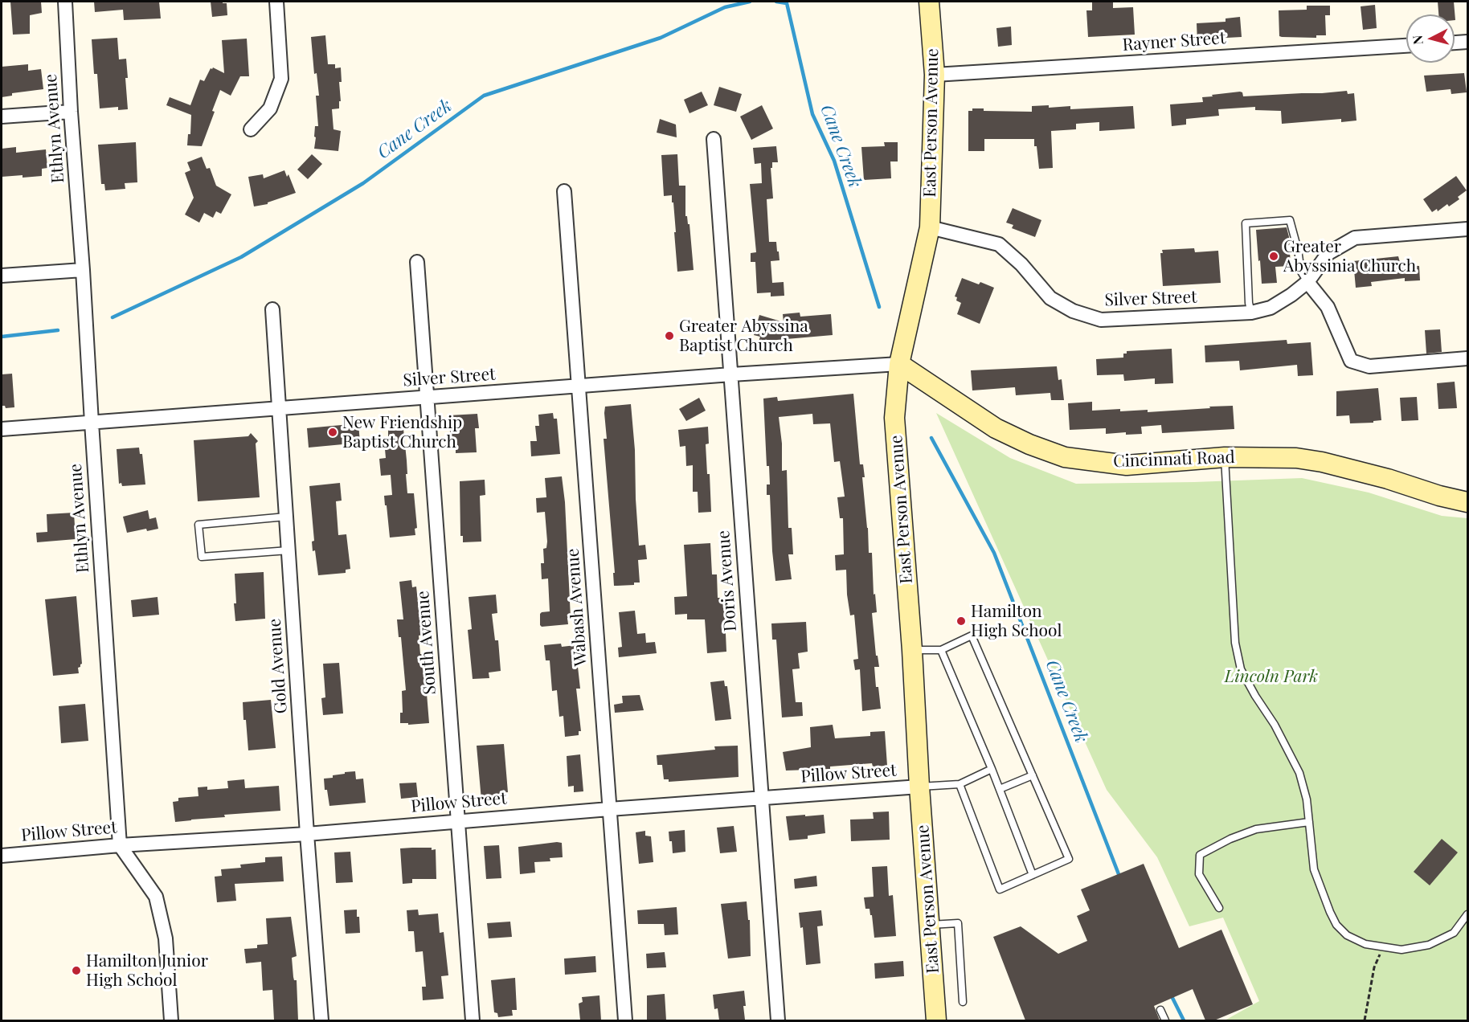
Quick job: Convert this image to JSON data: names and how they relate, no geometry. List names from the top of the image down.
{
  "streets": {
    "main road": ["East Person Avenue", "Cincinnati Road"],
    "street": [
      "Rayner Street",
      "Ethlyn Avenue",
      "Silver Street",
      "Doris Avenue",
      "Wabash Avenue",
      "South Avenue",
      "Gold Avenue",
      "Pillow Street"
    ]
  },
  "crossings": [
    ["Rayner Street", "East Person Avenue"],
    ["East Person Avenue", "Silver Street"],
    ["East Person Avenue", "Cincinnati Road"],
    ["East Person Avenue", "Pillow Street"],
    ["Ethlyn Avenue", "Silver Street"],
    ["Ethlyn Avenue", "Pillow Street"],
    ["Silver Street", "Cincinnati Road"],
    ["Silver Street", "Doris Avenue"],
    ["Silver Street", "Wabash Avenue"],
    ["Silver Street", "South Avenue"],
    ["Silver Street", "Gold Avenue"],
    ["Doris Avenue", "Pillow Street"],
    ["Wabash Avenue", "Pillow Street"],
    ["South Avenue", "Pillow Street"],
    ["Gold Avenue", "Pillow Street"]
  ],
  "water": ["Cane Creek"],
  "parks": ["Lincoln Park"],
  "places": [
    "Greater Abyssinia Church",
    "Greater Abyssina Baptist Church",
    "New Friendship Baptist Church",
    "Hamilton High School",
    "Hamilton Junior High School"
  ],
  "north": "left"
}
